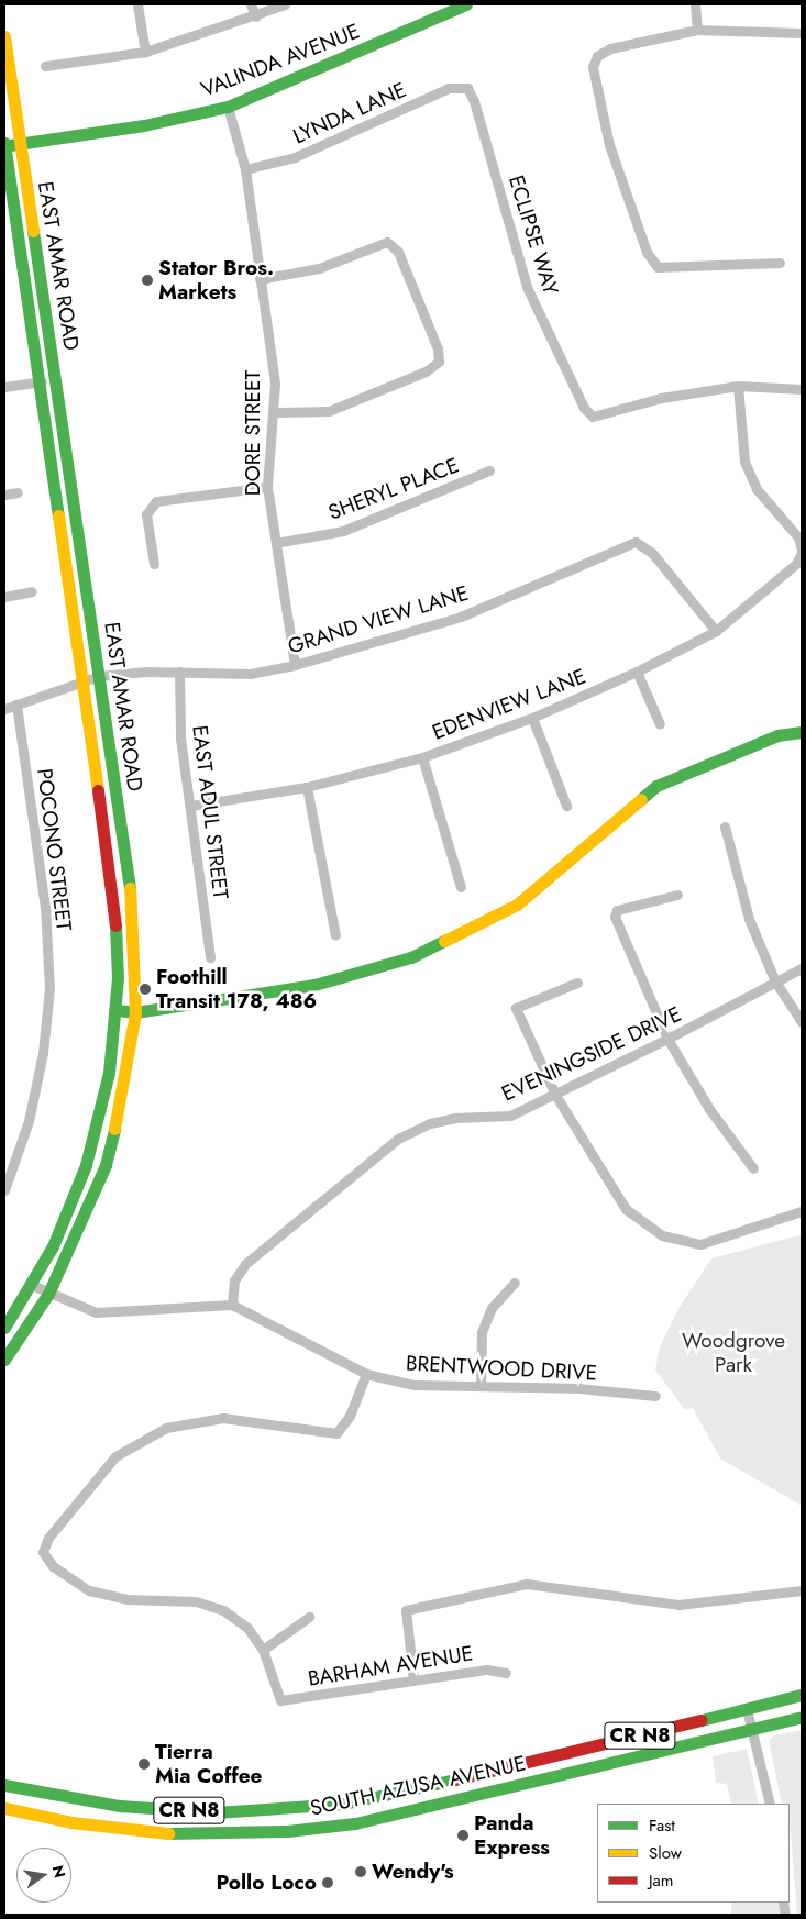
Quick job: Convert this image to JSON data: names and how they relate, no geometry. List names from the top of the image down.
{
  "streets": {
    "main road": [
      "VALINDA AVENUE",
      "EAST AMAR ROAD",
      "CR N8",
      "SOUTH AZUSA AVENUE"
    ],
    "street": [
      "LYNDA LANE",
      "ECLIPSE WAY",
      "DORE STREET",
      "SHERYL PLACE",
      "GRAND VIEW LANE",
      "EDENVIEW LANE",
      "EAST ADUL STREET",
      "POCONO STREET",
      "EVENINGSIDE DRIVE",
      "BRENTWOOD DRIVE",
      "BARHAM AVENUE"
    ]
  },
  "crossings": [
    ["VALINDA AVENUE", "EAST AMAR ROAD"],
    ["VALINDA AVENUE", "DORE STREET"],
    ["LYNDA LANE", "ECLIPSE WAY"],
    ["LYNDA LANE", "DORE STREET"],
    ["EAST AMAR ROAD", "GRAND VIEW LANE"],
    ["DORE STREET", "SHERYL PLACE"],
    ["DORE STREET", "GRAND VIEW LANE"],
    ["GRAND VIEW LANE", "EDENVIEW LANE"],
    ["GRAND VIEW LANE", "EAST ADUL STREET"],
    ["GRAND VIEW LANE", "POCONO STREET"],
    ["EDENVIEW LANE", "EAST ADUL STREET"],
    ["EVENINGSIDE DRIVE", "BRENTWOOD DRIVE"]
  ],
  "parks": ["Woodgrove Park"],
  "places": [
    "Stator Bros. Markets",
    "Foothill Transit 178, 486",
    "Tierra Mia Coffee",
    "Panda Express",
    "Wendy's",
    "Pollo Loco"
  ],
  "legend": ["Fast", "Slow", "Jam"],
  "north": "right"
}
